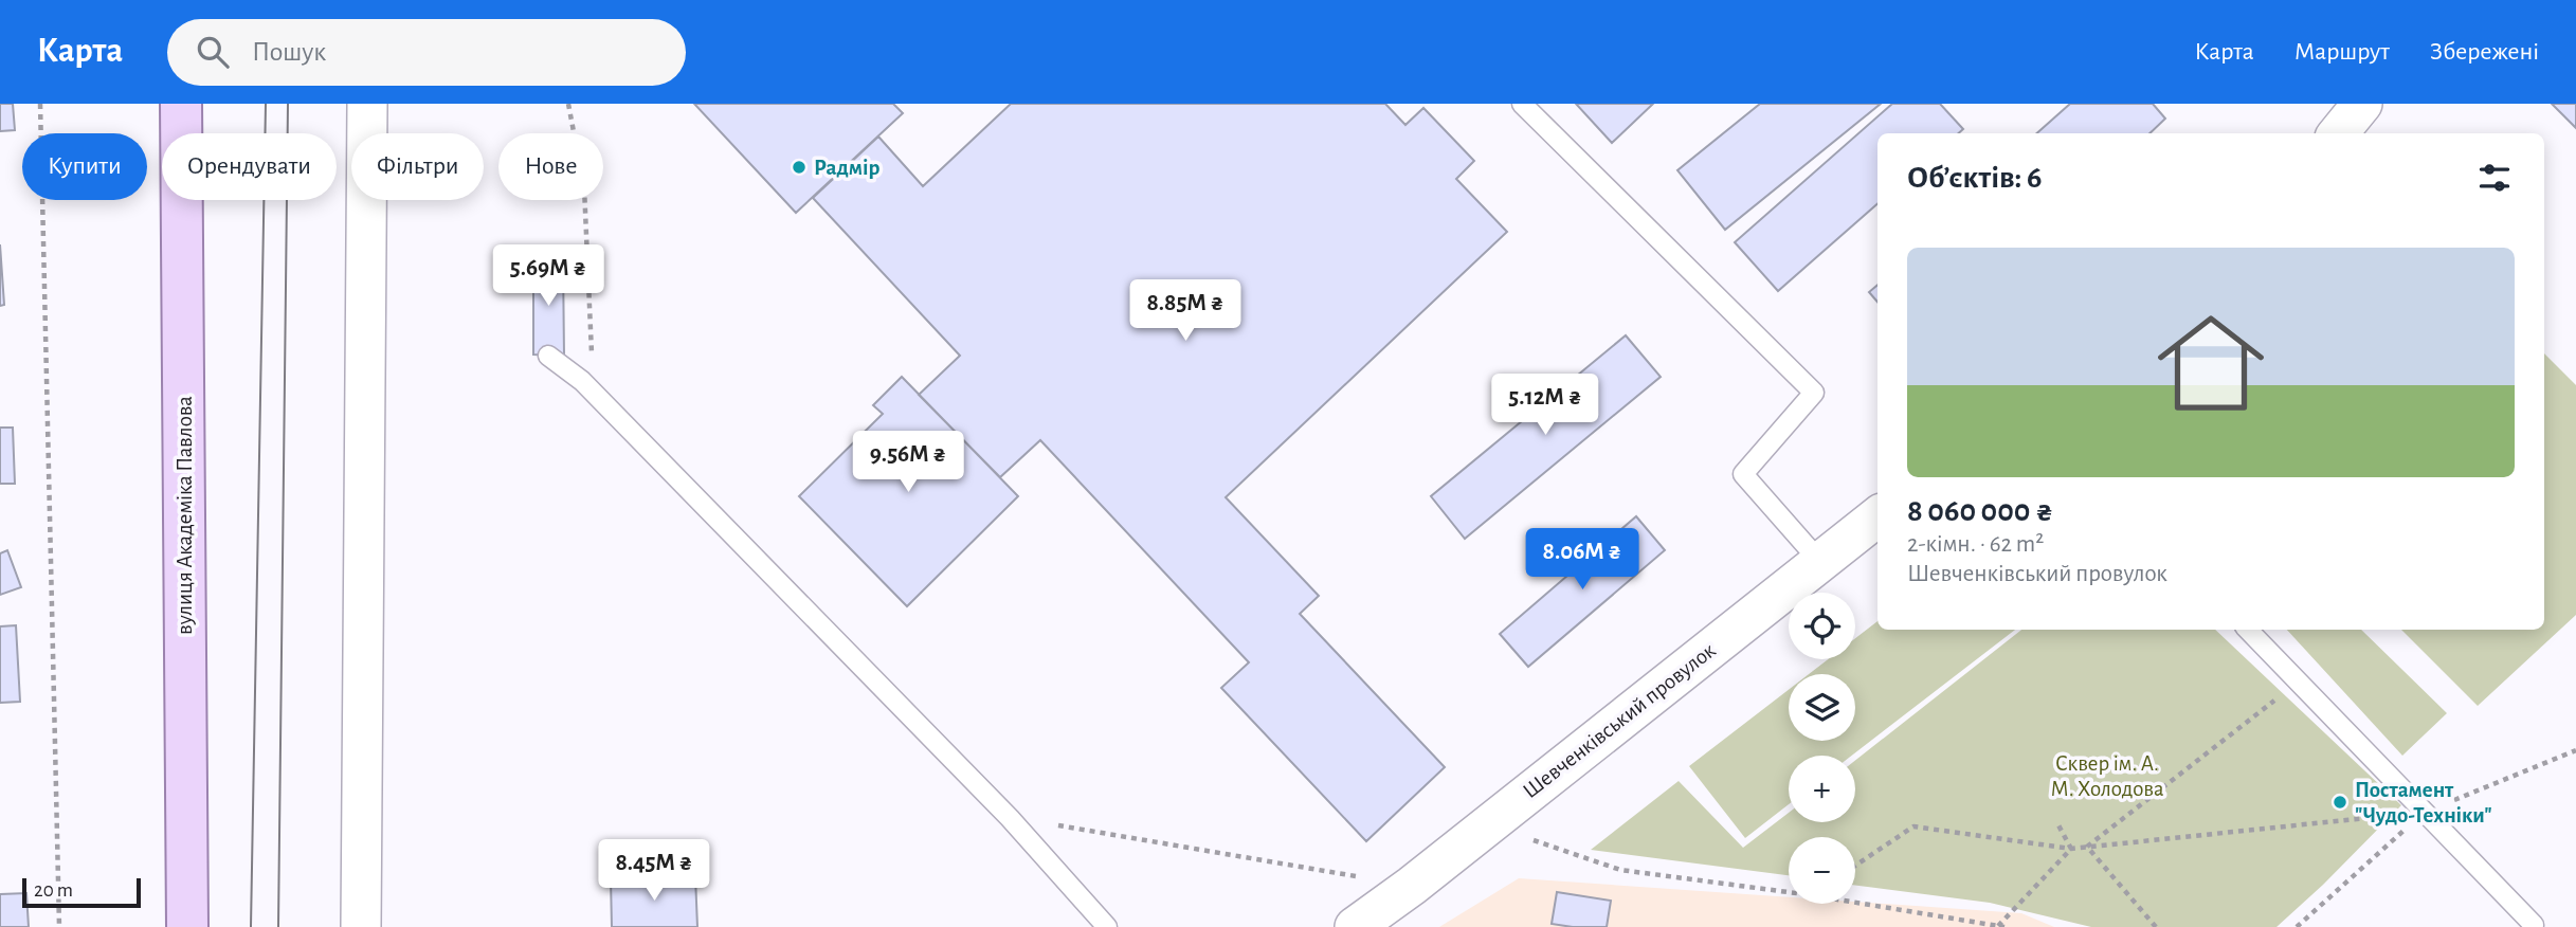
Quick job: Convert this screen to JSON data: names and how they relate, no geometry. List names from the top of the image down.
{
  "streets": {
    "main road": ["вулиця Академіка Павлова"],
    "street": ["Шевченківський провулок"]
  },
  "parks": ["Сквер ім. А. М. Холодова"],
  "places": ["Радмір", "Постамент \"Чудо-Техніки\""],
  "scale_bar": "20 m",
  "page": {
    "header": "Карта",
    "search": "Пошук",
    "nav": ["Карта", "Маршрут", "Збережені"],
    "chip": [
      "Купити",
      "Орендувати",
      "Фільтри",
      "Нове"
    ],
    "heading": "Об’єктів: 6",
    "list": [
      {
        "name": "8 060 000 ₴",
        "note": "2-кімн. · 62 m² · Шевченківський провулок"
      }
    ],
    "price": [
      "5.69M ₴",
      "8.85M ₴",
      "5.12M ₴",
      "9.56M ₴",
      "8.06M ₴",
      "8.45M ₴"
    ],
    "map_buttons": ["+", "−"],
    "scale": "20 m"
  }
}
